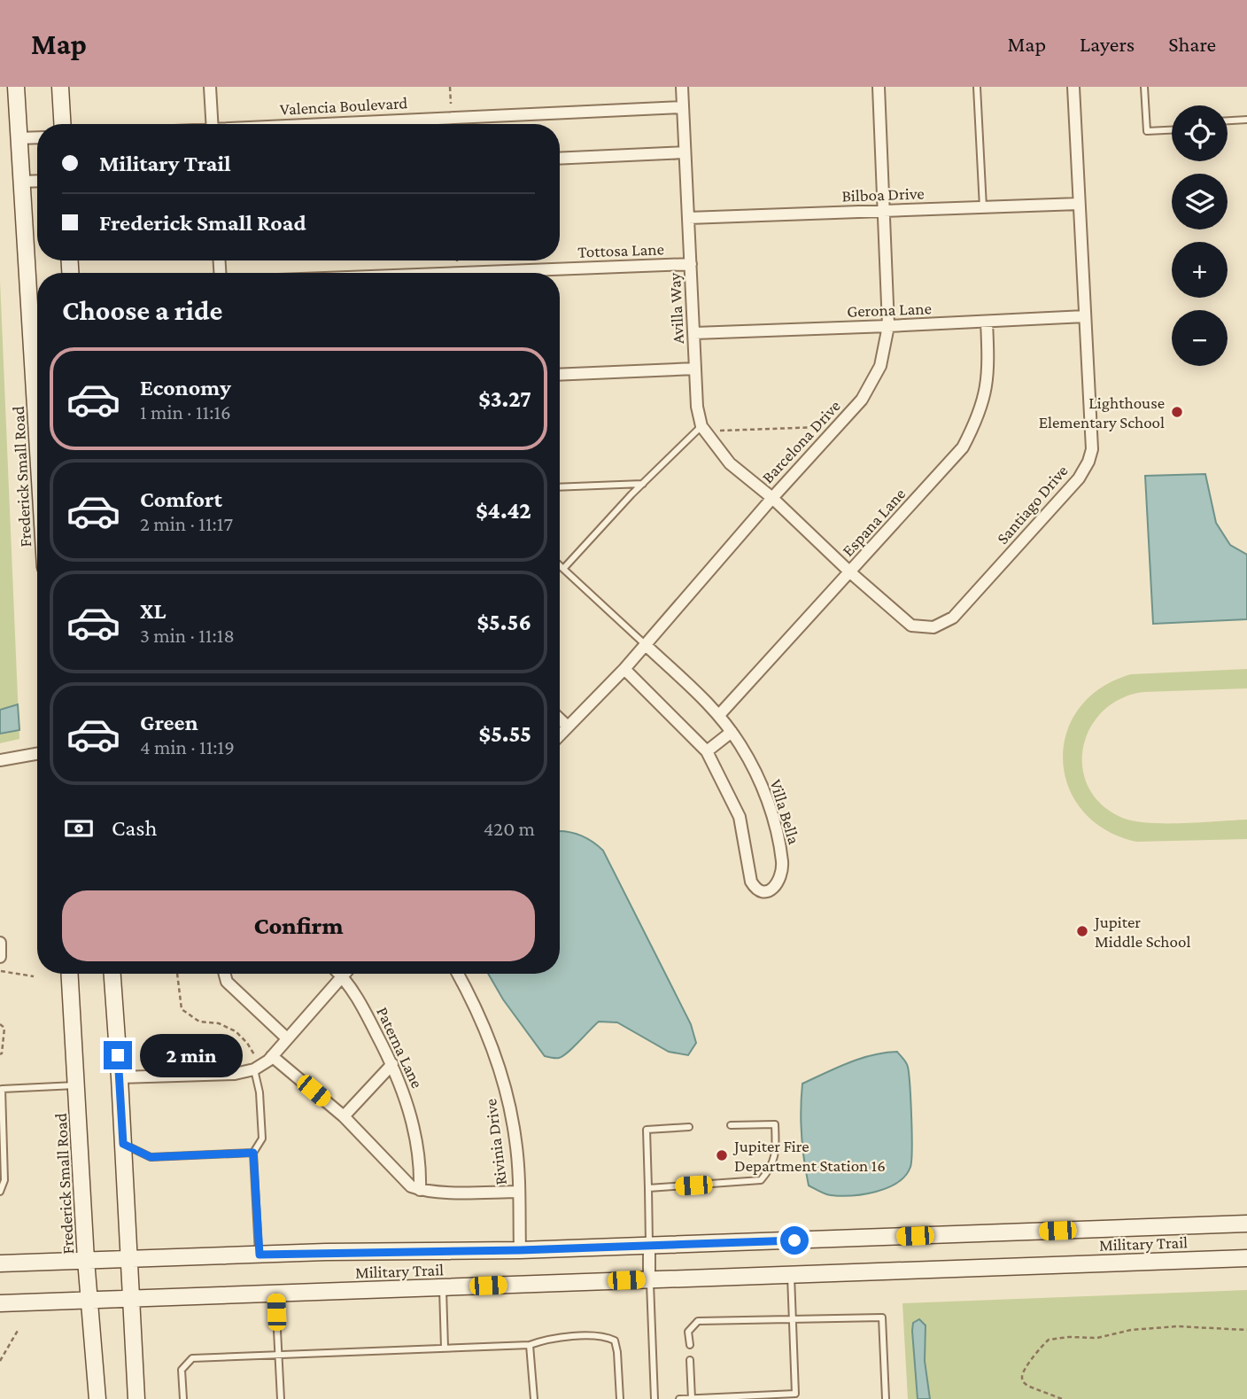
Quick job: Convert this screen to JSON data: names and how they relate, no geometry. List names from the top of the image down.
{
  "streets": {
    "main road": ["Frederick Small Road", "Military Trail"],
    "street": [
      "Valencia Boulevard",
      "Bilboa Drive",
      "Tottosa Lane",
      "Avilla Way",
      "Gerona Lane",
      "Barcelona Drive",
      "Santiago Drive",
      "Espana Lane",
      "Villa Bella",
      "Paterna Lane",
      "Rivinia Drive"
    ]
  },
  "crossings": [
    ["Valencia Boulevard", "Avilla Way"],
    ["Bilboa Drive", "Avilla Way"],
    ["Bilboa Drive", "Barcelona Drive"],
    ["Bilboa Drive", "Santiago Drive"],
    ["Tottosa Lane", "Avilla Way"],
    ["Avilla Way", "Gerona Lane"],
    ["Avilla Way", "Barcelona Drive"],
    ["Avilla Way", "Santiago Drive"],
    ["Gerona Lane", "Barcelona Drive"],
    ["Gerona Lane", "Santiago Drive"],
    ["Gerona Lane", "Espana Lane"],
    ["Barcelona Drive", "Santiago Drive"],
    ["Barcelona Drive", "Villa Bella"],
    ["Frederick Small Road", "Military Trail"],
    ["Santiago Drive", "Espana Lane"],
    ["Espana Lane", "Villa Bella"],
    ["Rivinia Drive", "Military Trail"]
  ],
  "places": ["Lighthouse Elementary School", "Jupiter Middle School", "Jupiter Fire Department Station 16"],
  "page": {
    "header": "Map",
    "nav": ["Map", "Layers", "Share"],
    "map_buttons": ["+", "−"],
    "banner": ["Military Trail", "Frederick Small Road"],
    "heading": "Choose a ride",
    "list": [
      {
        "name": "Economy",
        "note": "1 min · 11:16",
        "value": "$3.27"
      },
      {
        "name": "Comfort",
        "note": "2 min · 11:17",
        "value": "$4.42"
      },
      {
        "name": "XL",
        "note": "3 min · 11:18",
        "value": "$5.56"
      },
      {
        "name": "Green",
        "note": "4 min · 11:19",
        "value": "$5.55"
      }
    ],
    "pay": ["Cash", "420 m"],
    "buttons": "Confirm",
    "bubble": "2 min"
  }
}
